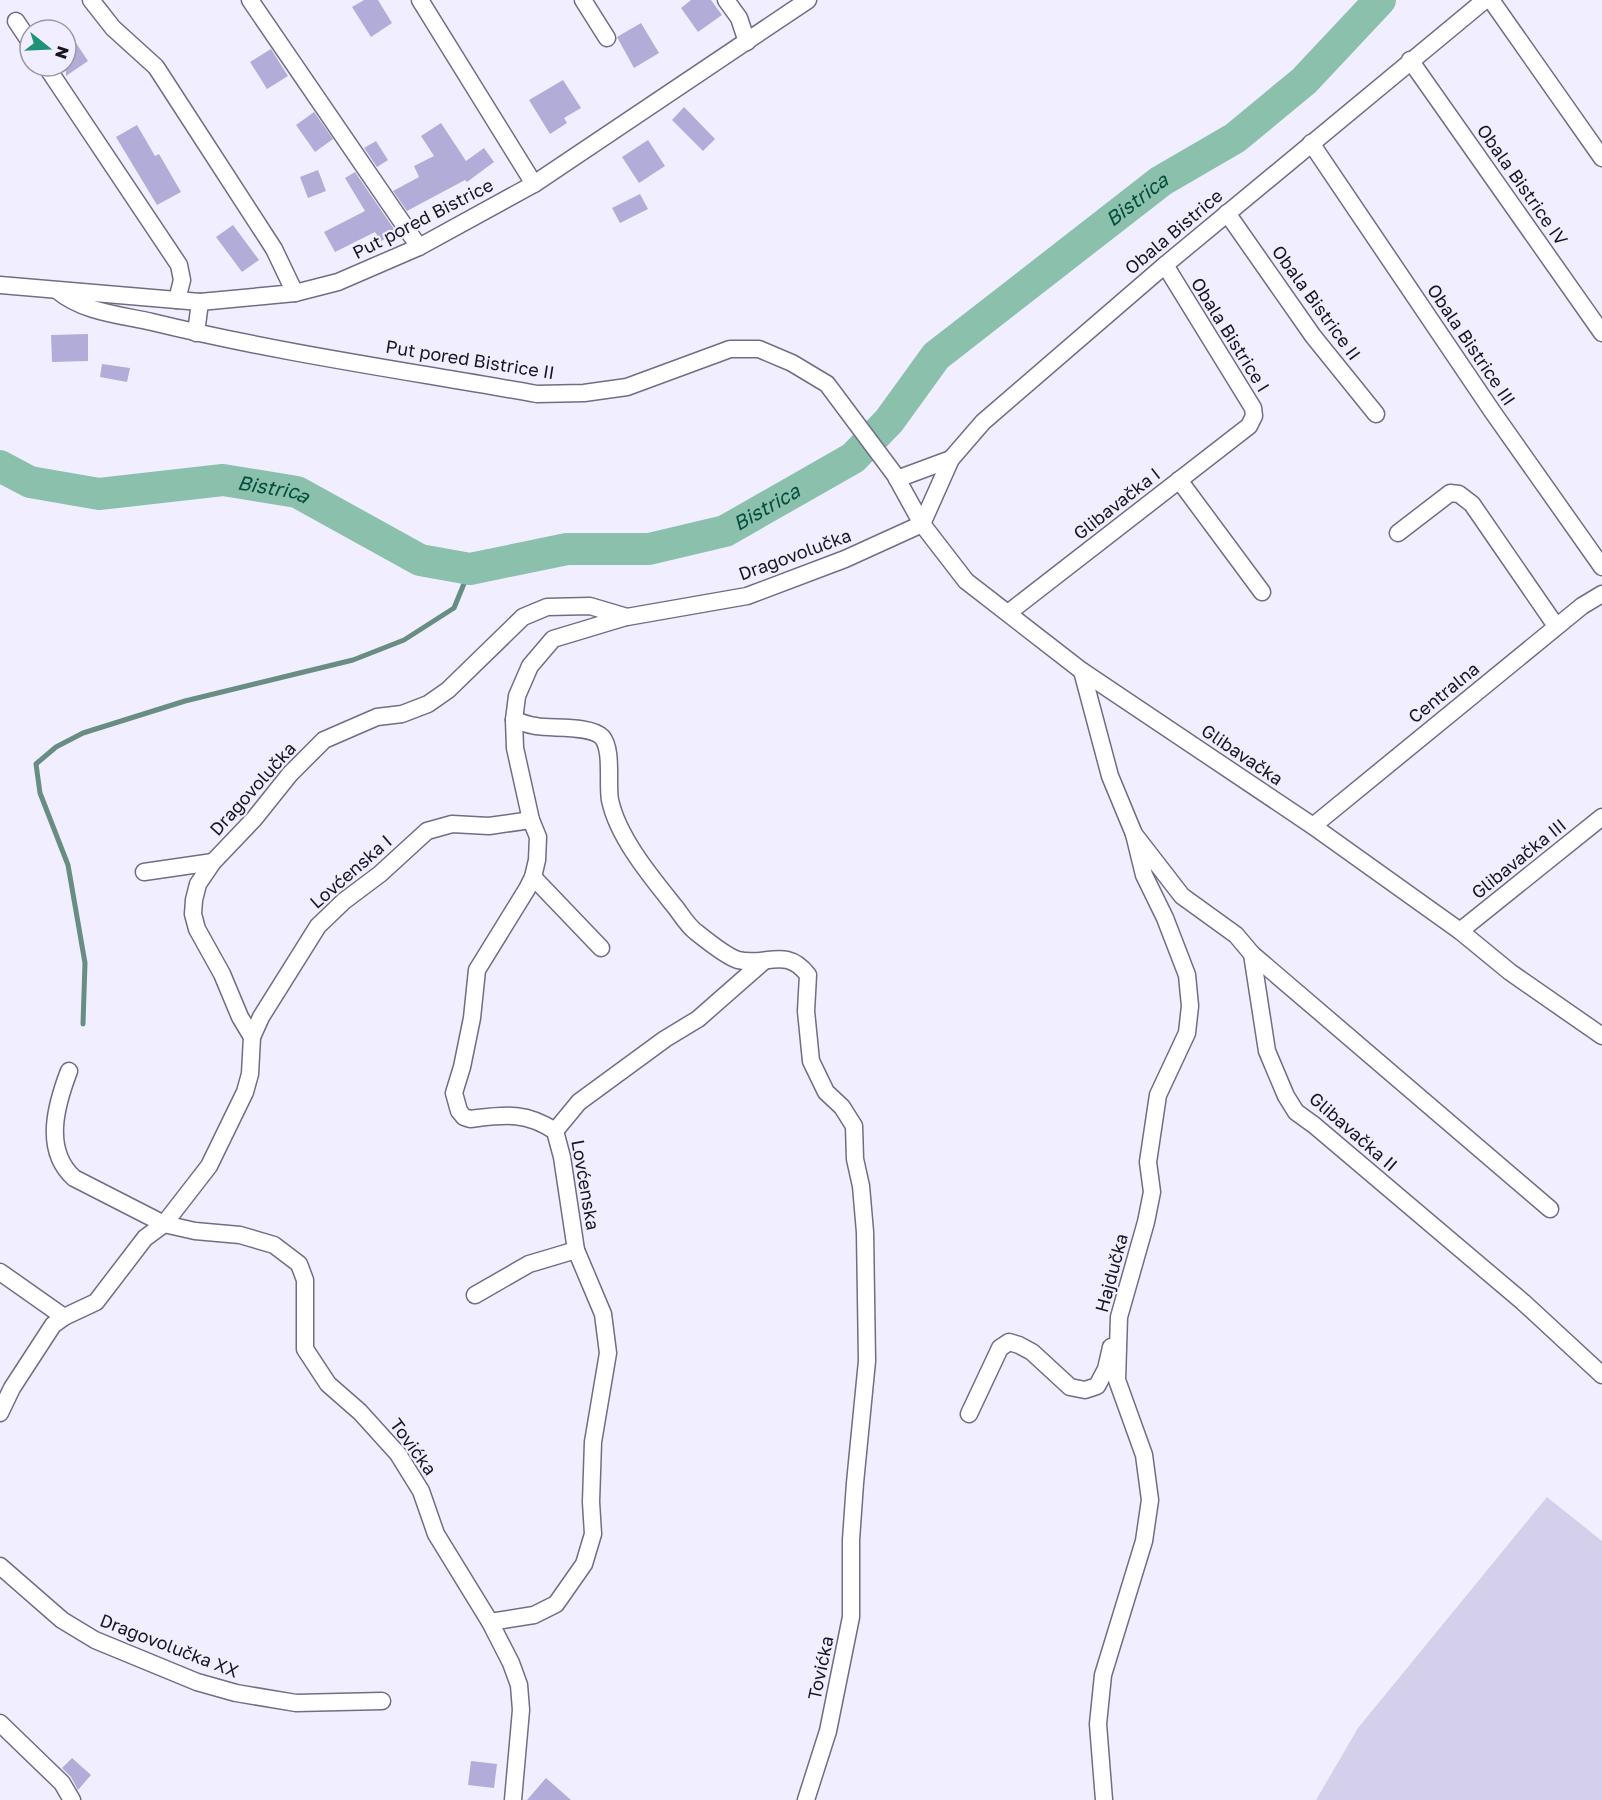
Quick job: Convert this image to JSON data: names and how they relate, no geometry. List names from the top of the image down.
{
  "streets": {
    "street": [
      "Obala Bistrice IV",
      "Put pored Bistrice",
      "Obala Bistrice",
      "Obala Bistrice II",
      "Obala Bistrice I",
      "Obala Bistrice III",
      "Put pored Bistrice II",
      "Glibavačka I",
      "Dragovolučka",
      "Centralna",
      "Glibavačka",
      "Glibavačka III",
      "Lovćenska I",
      "Glibavačka II",
      "Lovćenska",
      "Hajdučka",
      "Tovićka",
      "Dragovolučka XX"
    ]
  },
  "crossings": [
    ["Obala Bistrice IV", "Obala Bistrice"],
    ["Put pored Bistrice", "Put pored Bistrice II"],
    ["Obala Bistrice", "Obala Bistrice II"],
    ["Obala Bistrice", "Obala Bistrice I"],
    ["Obala Bistrice", "Obala Bistrice III"],
    ["Obala Bistrice", "Dragovolučka"],
    ["Obala Bistrice", "Glibavačka"],
    ["Obala Bistrice I", "Glibavačka I"],
    ["Put pored Bistrice II", "Glibavačka"],
    ["Glibavačka I", "Glibavačka"],
    ["Dragovolučka", "Glibavačka"],
    ["Dragovolučka", "Lovćenska I"],
    ["Dragovolučka", "Lovćenska"],
    ["Centralna", "Glibavačka"],
    ["Glibavačka", "Glibavačka III"],
    ["Lovćenska I", "Lovćenska"],
    ["Lovćenska", "Tovićka"]
  ],
  "water": ["Bistrica"],
  "north": "right"
}
